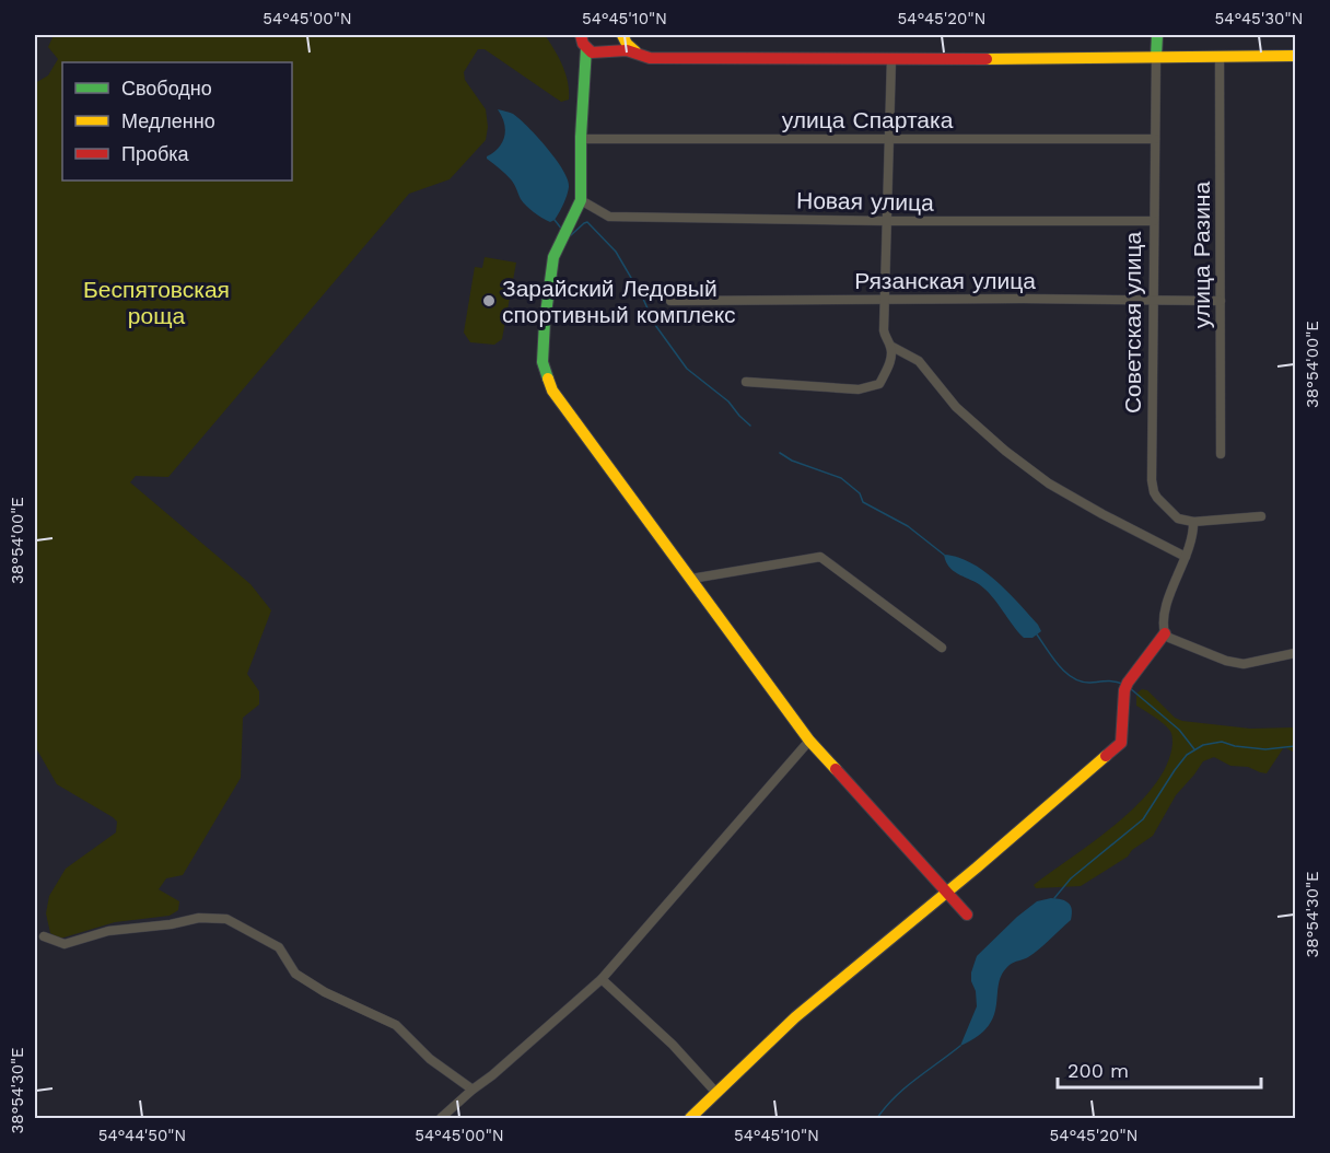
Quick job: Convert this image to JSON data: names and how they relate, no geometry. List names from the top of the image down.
{
  "streets": {
    "street": [
      "улица Спартака",
      "Новая улица",
      "улица Разина",
      "Рязанская улица",
      "Советская улица"
    ]
  },
  "crossings": [
    ["улица Спартака", "Советская улица"],
    ["Новая улица", "Советская улица"],
    ["улица Разина", "Рязанская улица"],
    ["Рязанская улица", "Советская улица"]
  ],
  "parks": ["Беспятовская роща"],
  "places": ["Зарайский Ледовый спортивный комплекс"],
  "legend": ["Свободно", "Медленно", "Пробка"],
  "scale_bar": "200 m",
  "coordinates": [
    "54°45'00\"N",
    "54°45'10\"N",
    "54°45'20\"N",
    "54°45'30\"N",
    "38°54'00\"E",
    "38°54'30\"E",
    "54°44'50\"N"
  ]
}
